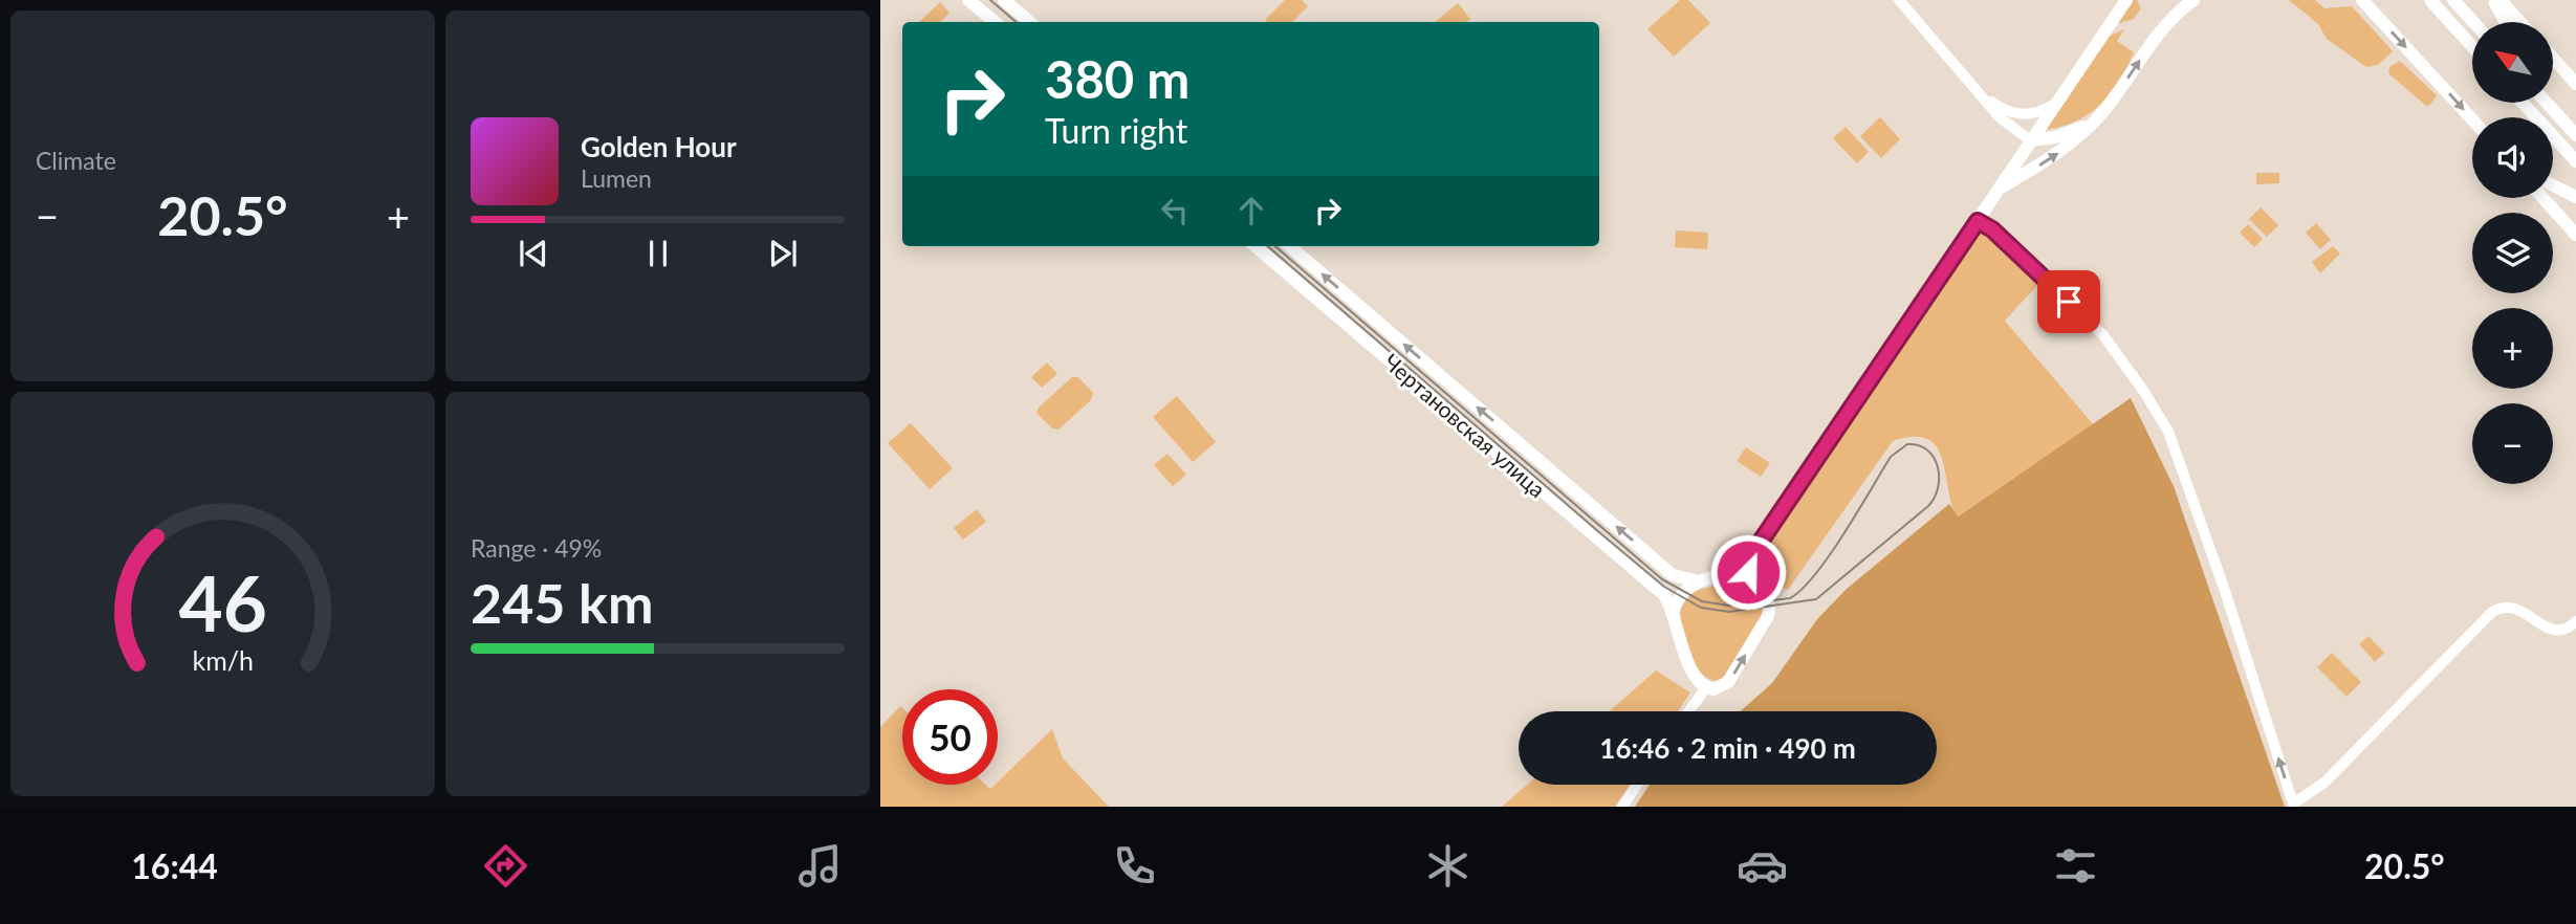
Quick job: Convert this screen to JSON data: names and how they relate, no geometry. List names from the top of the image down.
{
  "streets": {
    "main road": ["Чертановская улица"]
  },
  "north": "top left",
  "page": {
    "tile": [
      "Climate",
      ["Range · 49%", "245 km"]
    ],
    "map_buttons": ["+", "−"],
    "turn": ["380 m", "Turn right"],
    "song": ["Golden Hour", "Lumen"],
    "heat": ["−", "20.5°", "+"],
    "limit": "50",
    "trip": "16:46 · 2 min · 490 m",
    "tabs": ["16:44", "20.5°"],
    "gauge": ["46", "km/h"]
  }
}
